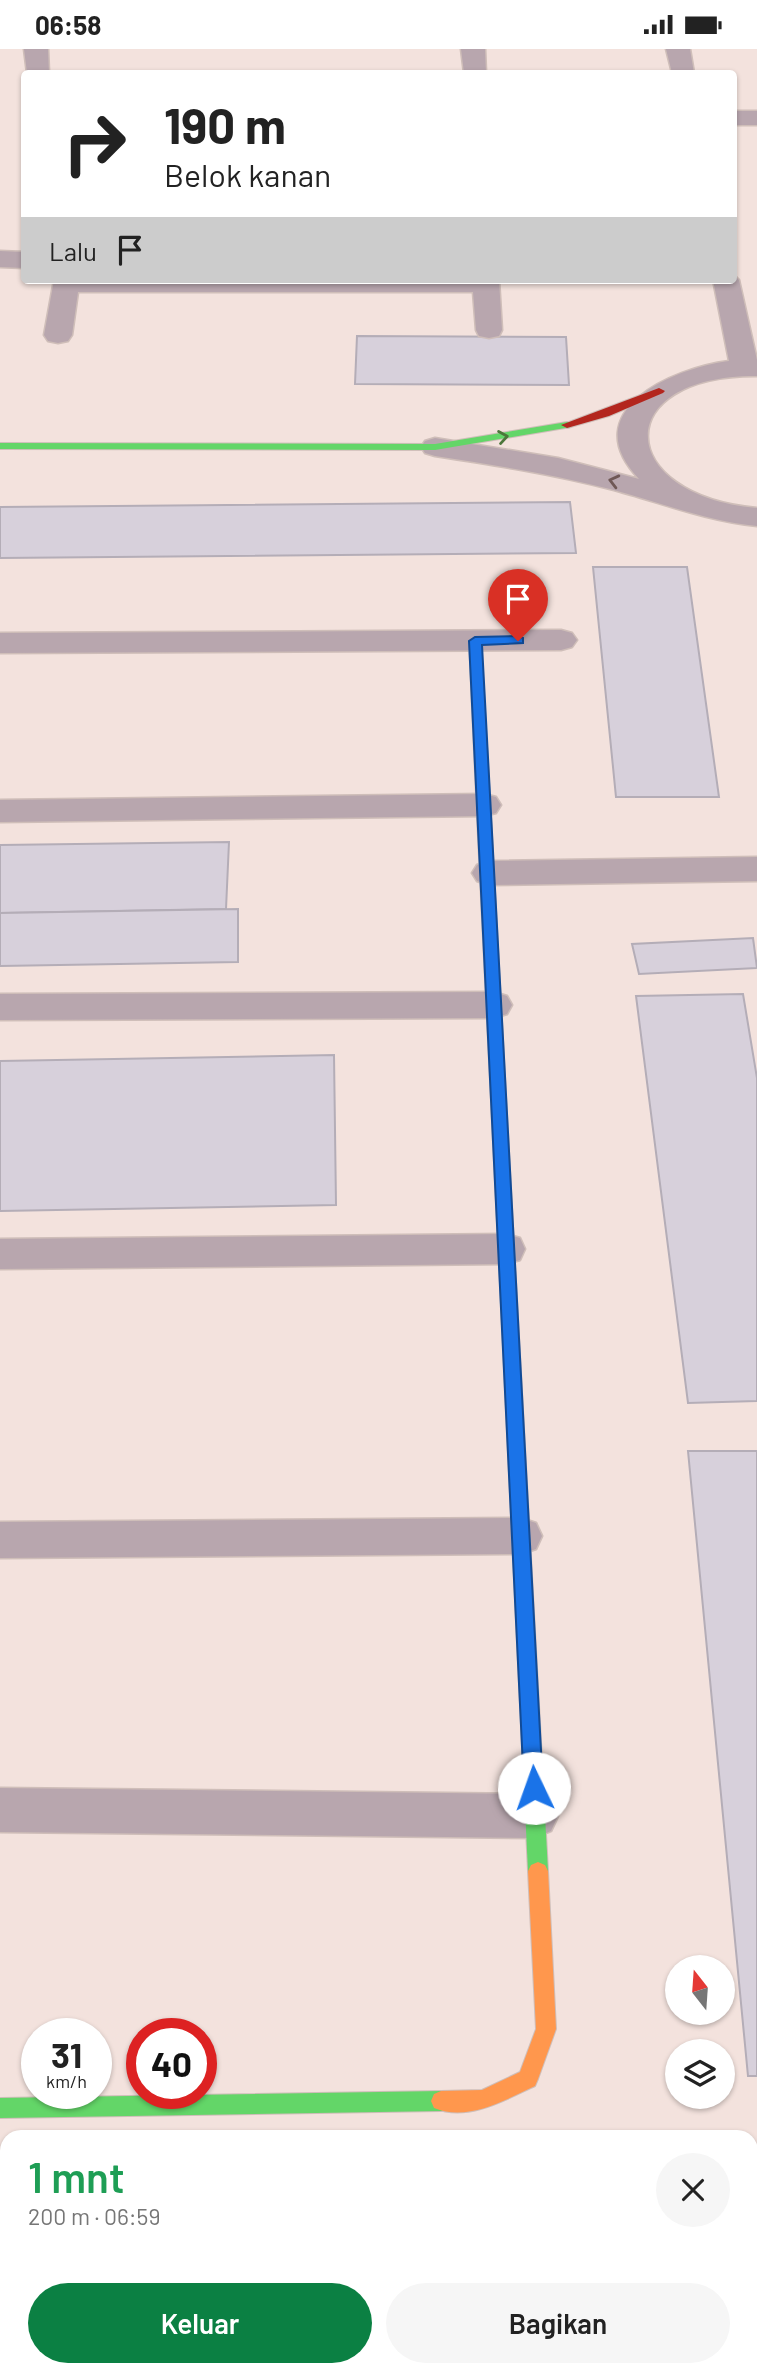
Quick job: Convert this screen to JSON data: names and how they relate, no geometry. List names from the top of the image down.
{
  "north": "top",
  "page": {
    "status": "06:58",
    "turn": ["190 m", "Belok kanan"],
    "then": "Lalu",
    "speed": "31 km/h",
    "limit": "40",
    "heading": ["1 mnt", "200 m · 06:59"],
    "buttons": ["Keluar", "Bagikan"]
  }
}
